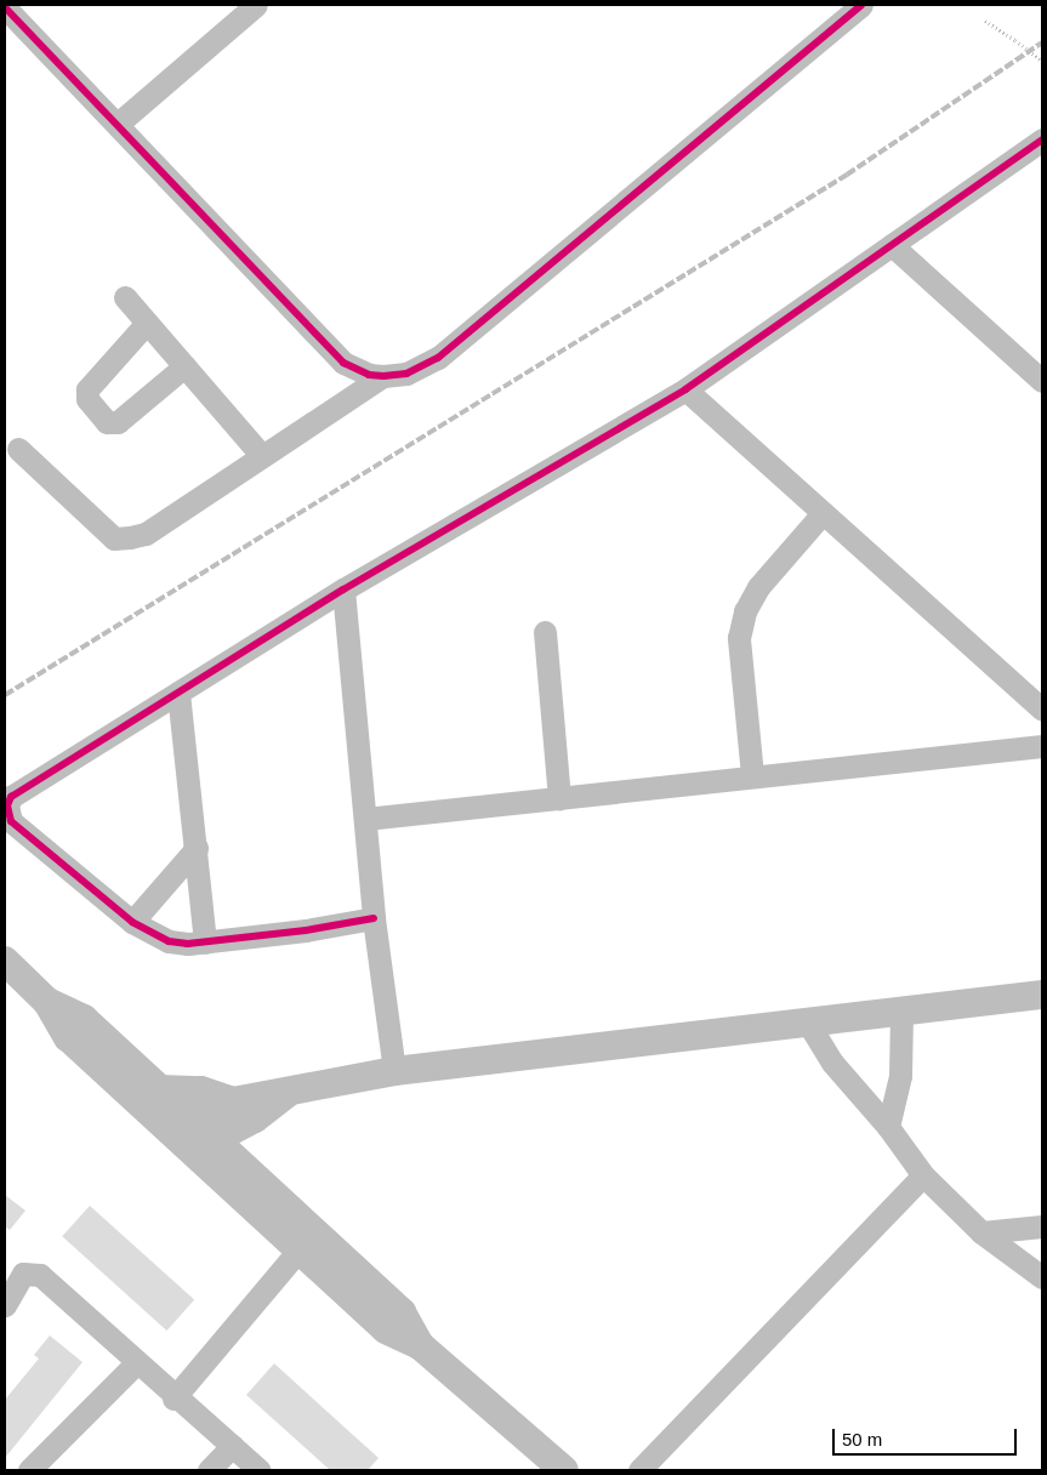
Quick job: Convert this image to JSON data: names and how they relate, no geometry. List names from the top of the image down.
{
  "scale_bar": "50 m"
}
